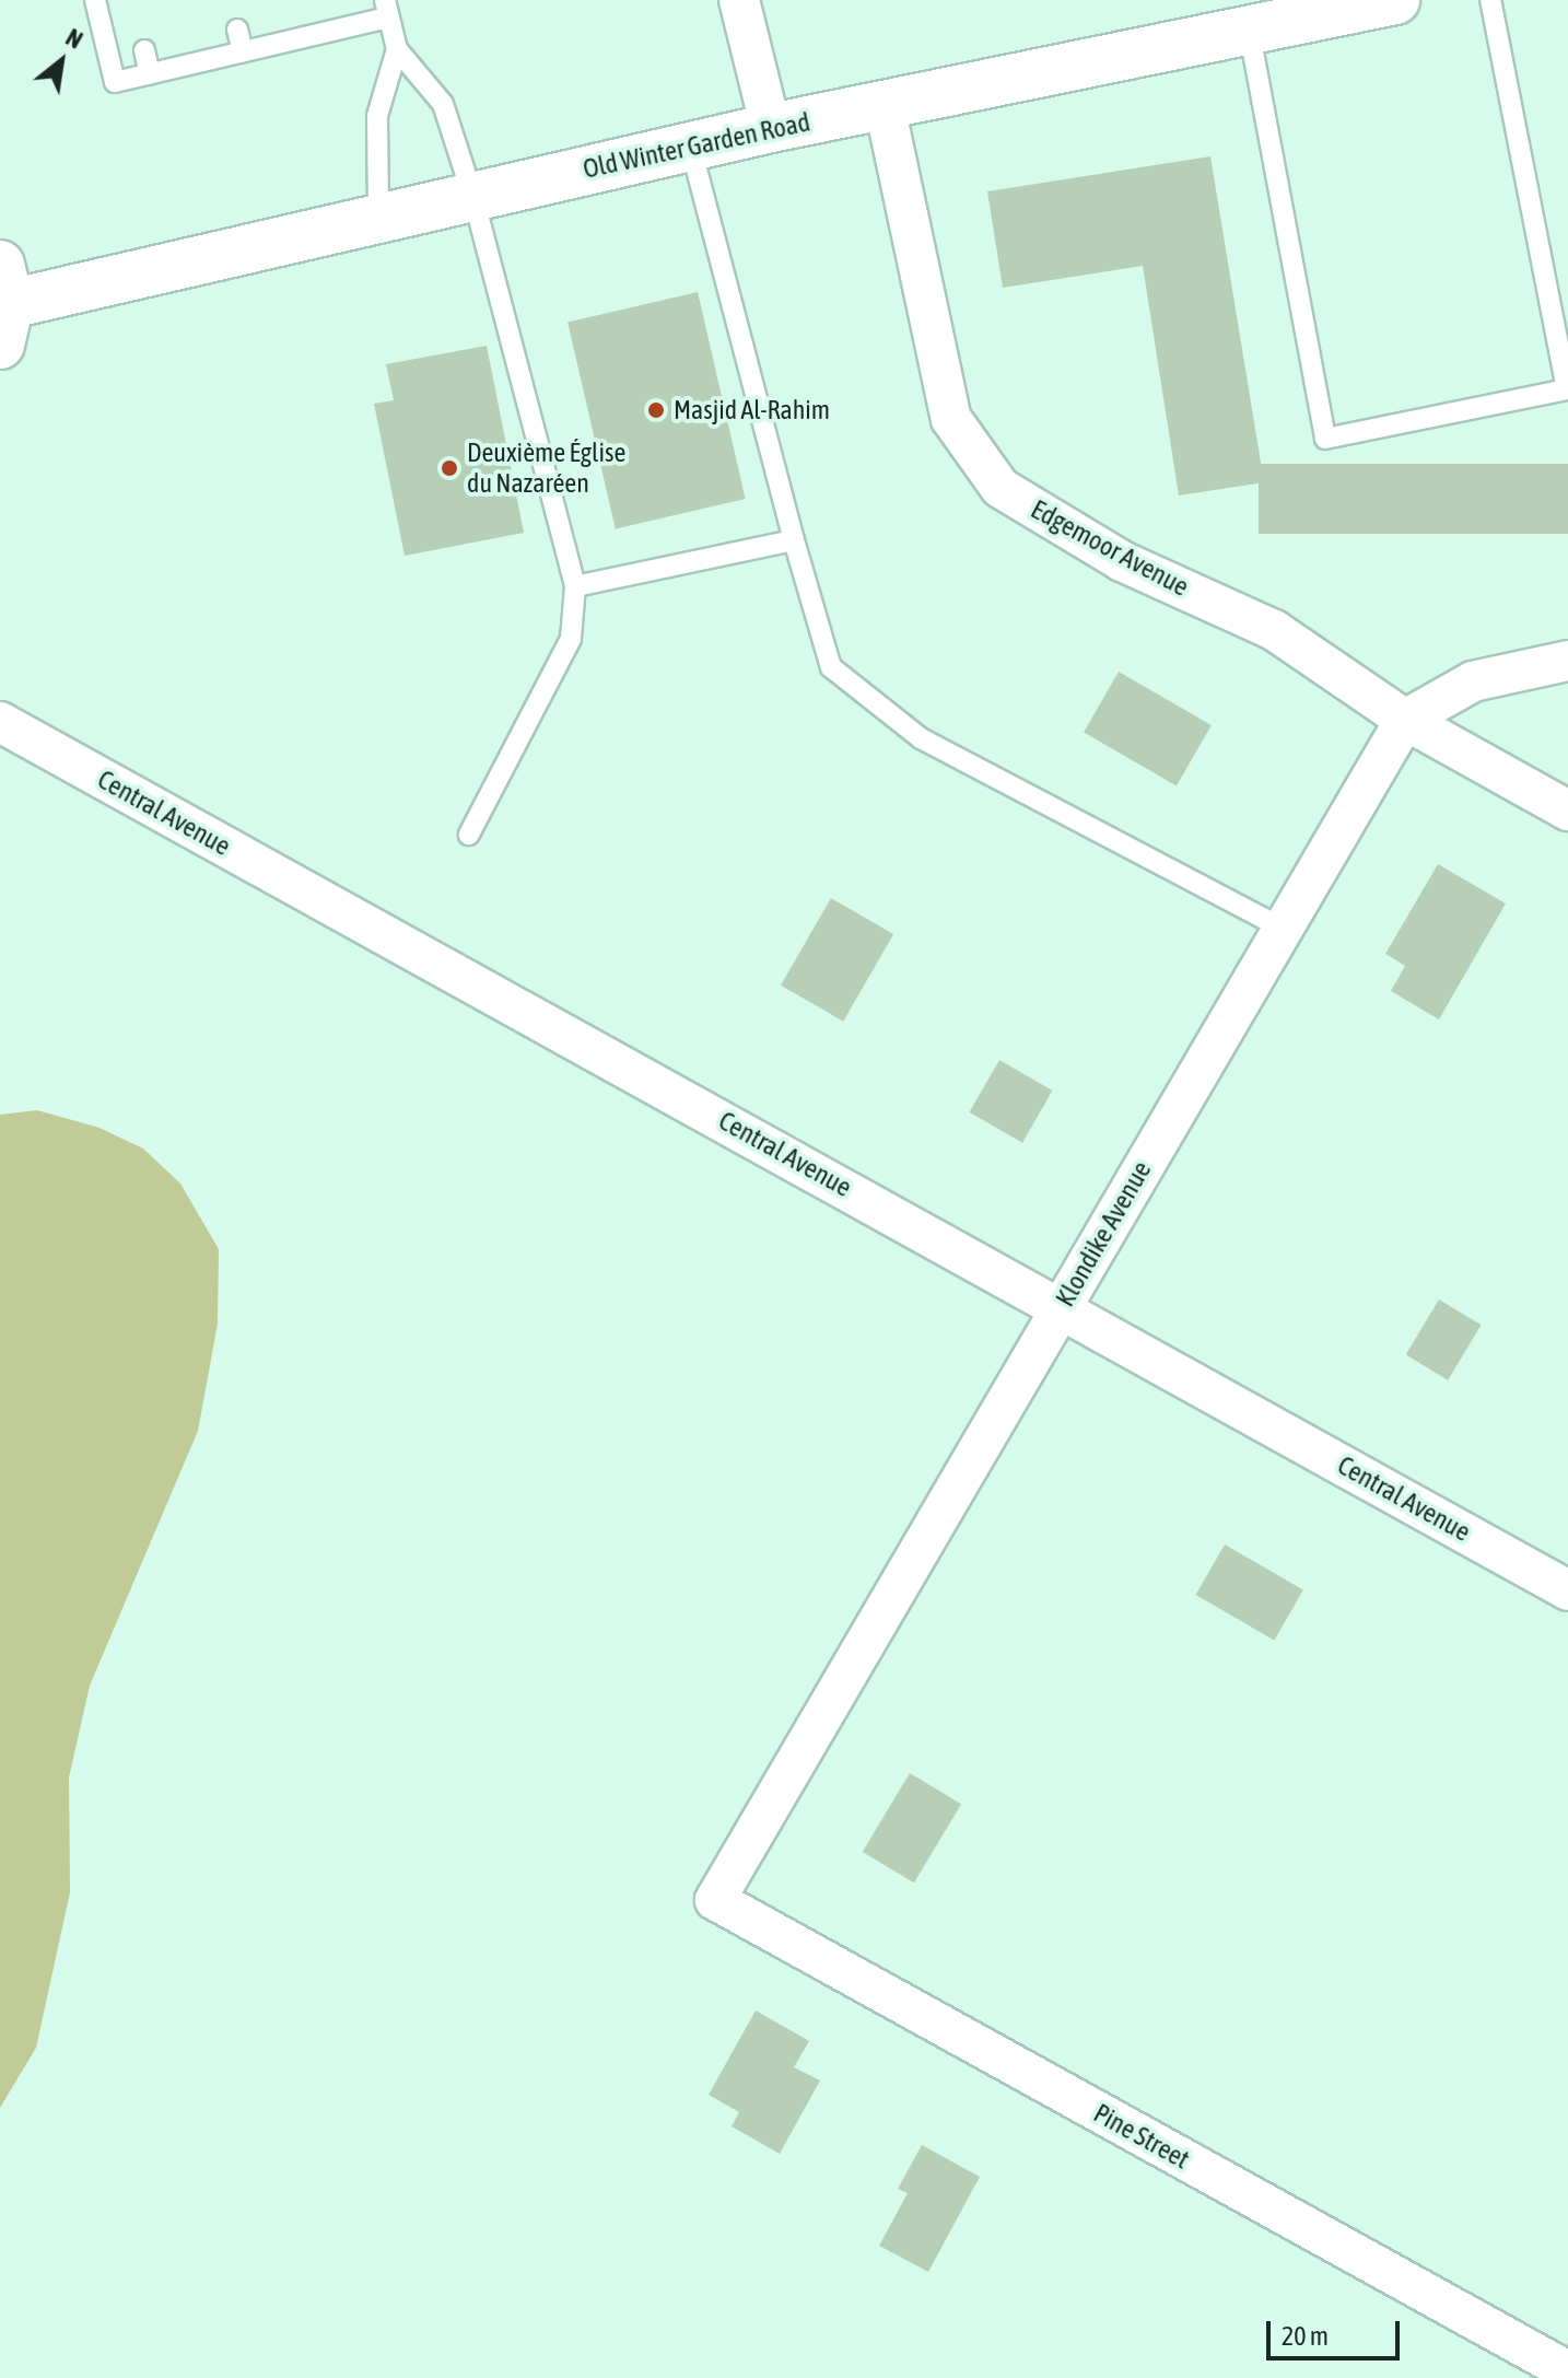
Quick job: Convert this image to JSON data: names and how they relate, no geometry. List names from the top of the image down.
{
  "streets": {
    "main road": ["Old Winter Garden Road"],
    "street": [
      "Edgemoor Avenue",
      "Central Avenue",
      "Klondike Avenue",
      "Pine Street"
    ]
  },
  "crossings": [
    ["Old Winter Garden Road", "Edgemoor Avenue"],
    ["Edgemoor Avenue", "Klondike Avenue"],
    ["Central Avenue", "Klondike Avenue"],
    ["Klondike Avenue", "Pine Street"]
  ],
  "places": ["Masjid Al-Rahim", "Deuxième Église du Nazaréen"],
  "scale_bar": "20 m",
  "north": "top right"
}
